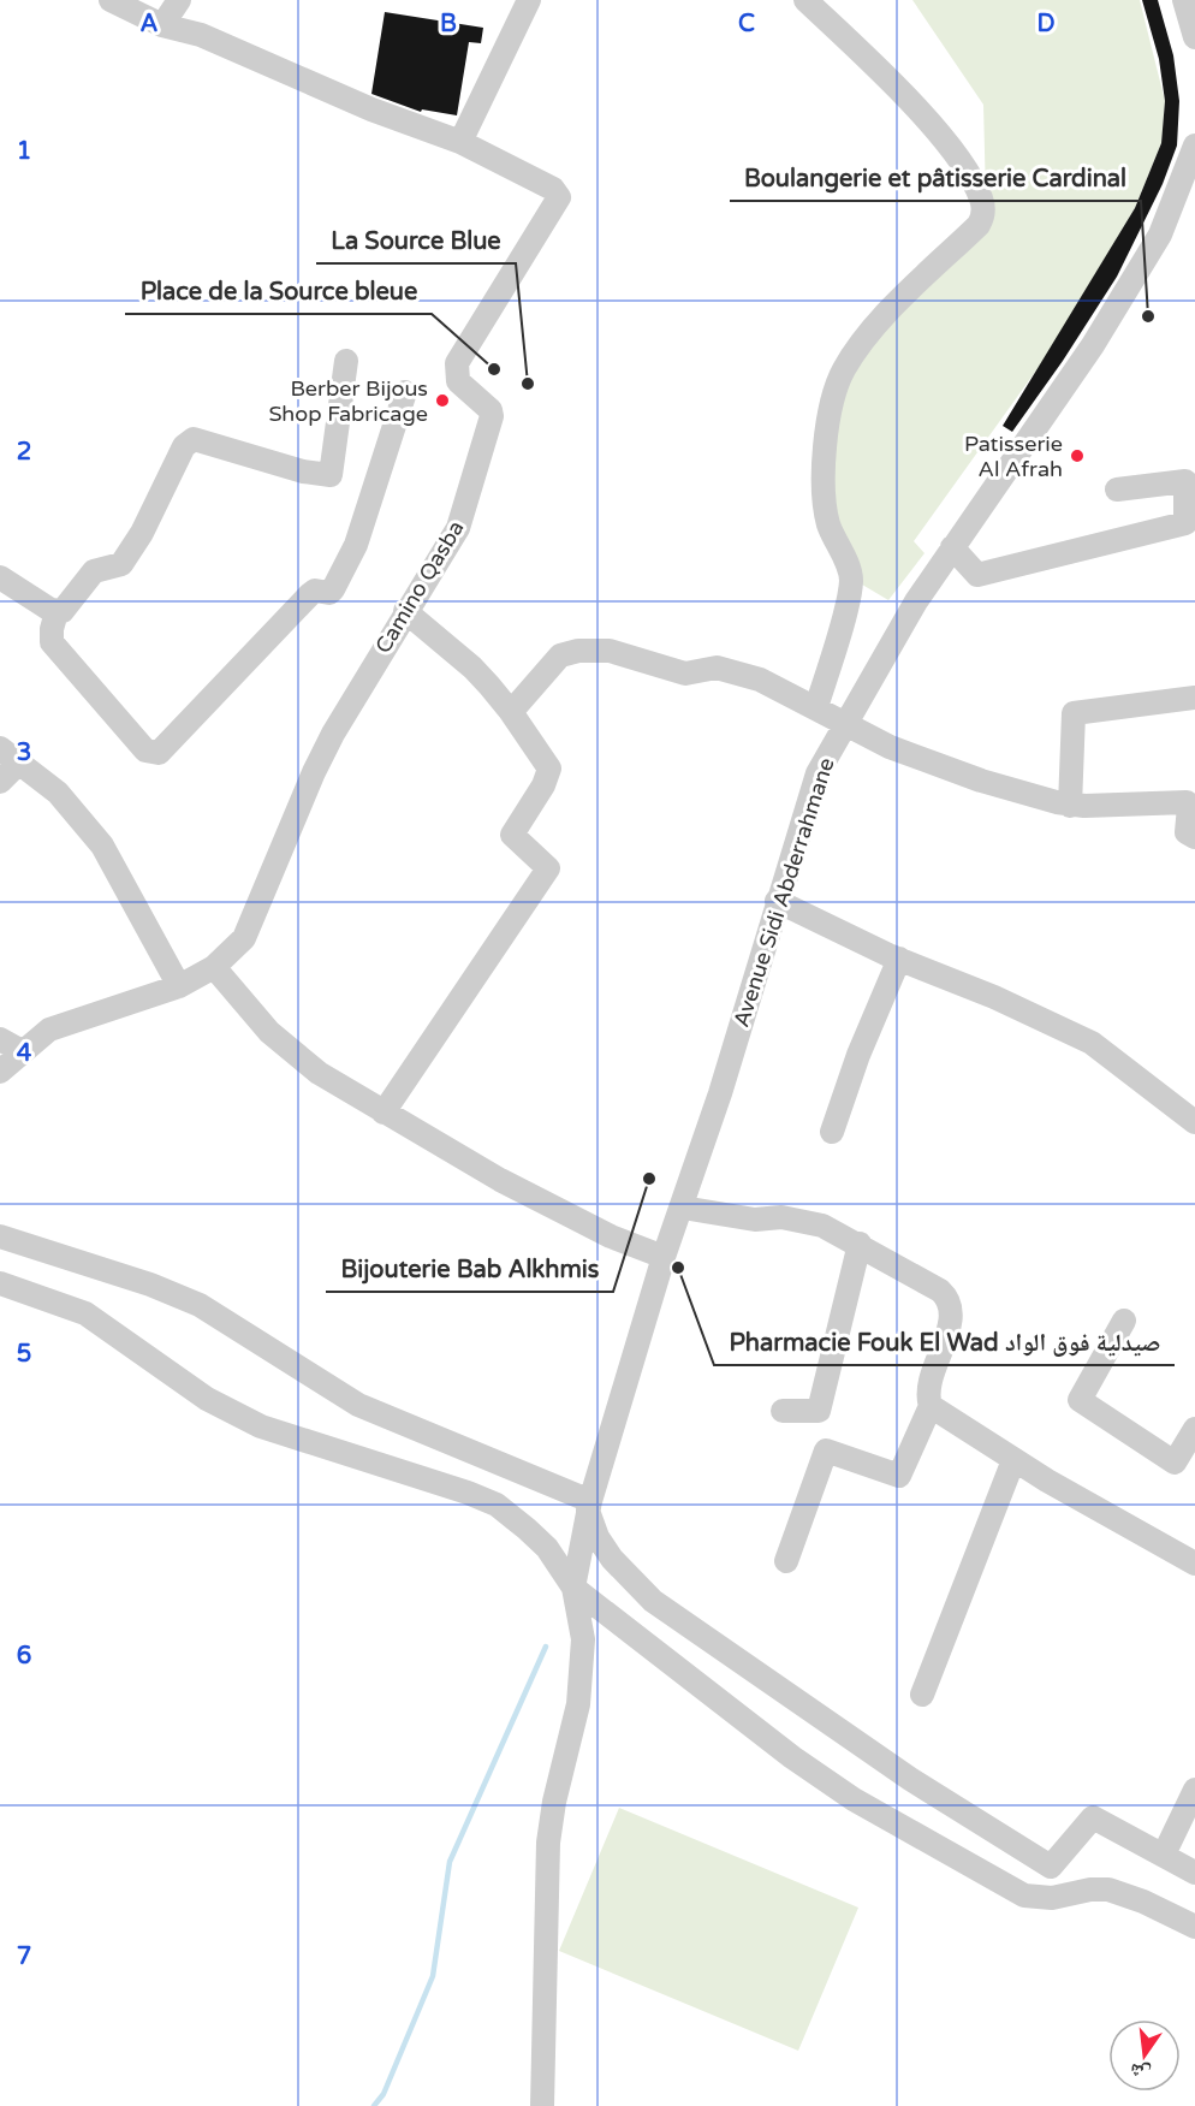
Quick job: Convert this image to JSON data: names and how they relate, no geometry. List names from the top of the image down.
{
  "streets": {
    "street": ["Camino Qasba", "Avenue Sidi Abderrahmane"]
  },
  "places": [
    "Boulangerie et pâtisserie Cardinal",
    "Place de la Source bleue",
    "La Source Blue",
    "Berber Bijous Shop Fabricage",
    "Patisserie Al Afrah",
    "Bijouterie Bab Alkhmis",
    "Pharmacie Fouk El Wad صيدلية فوق الواد"
  ],
  "north": "bottom",
  "grid": {
    "columns": [
      "A",
      "B",
      "C",
      "D"
    ],
    "rows": [
      "1",
      "2",
      "3",
      "4",
      "5",
      "6",
      "7"
    ]
  }
}
